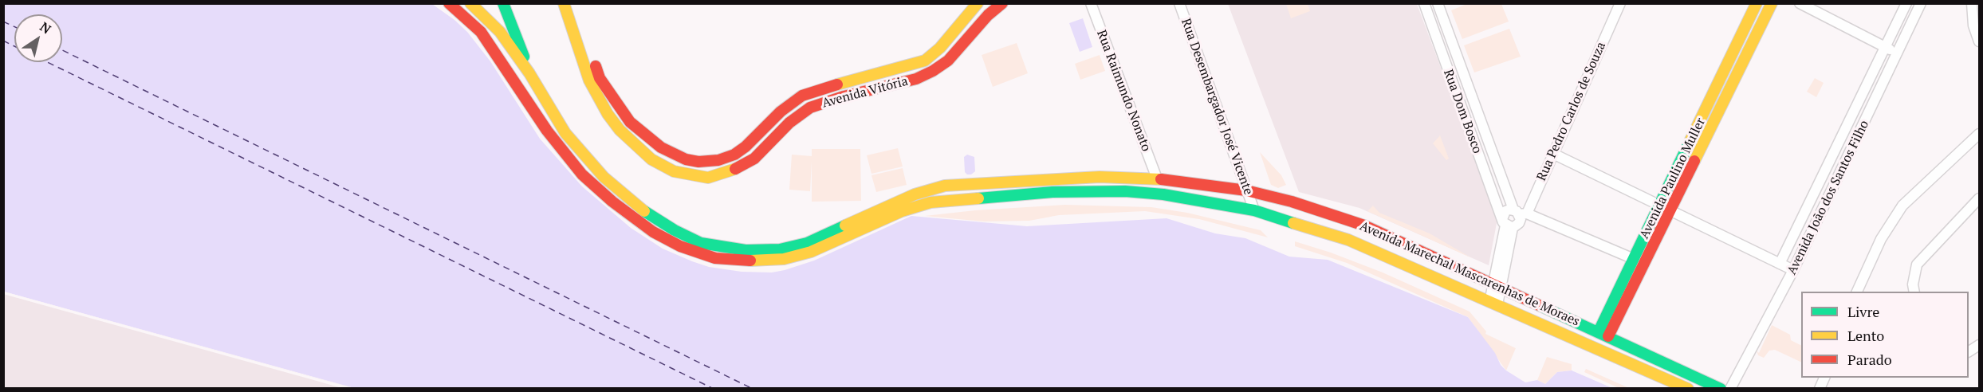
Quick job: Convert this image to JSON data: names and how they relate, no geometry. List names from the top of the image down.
{
  "streets": {
    "main road": ["Avenida Vitória", "Avenida Paulino Muller", "Avenida Marechal Mascarenhas de Moraes"],
    "street": [
      "Rua Raimundo Nonato",
      "Rua Desembargador José Vicente",
      "Rua Dom Bosco",
      "Rua Pedro Carlos de Souza",
      "Avenida João dos Santos Filho"
    ]
  },
  "crossings": [
    ["Rua Raimundo Nonato", "Avenida Marechal Mascarenhas de Moraes"],
    ["Rua Desembargador José Vicente", "Avenida Marechal Mascarenhas de Moraes"],
    ["Rua Dom Bosco", "Rua Pedro Carlos de Souza"],
    ["Avenida Paulino Muller", "Avenida Marechal Mascarenhas de Moraes"]
  ],
  "legend": ["Livre", "Lento", "Parado"],
  "north": "top right"
}
